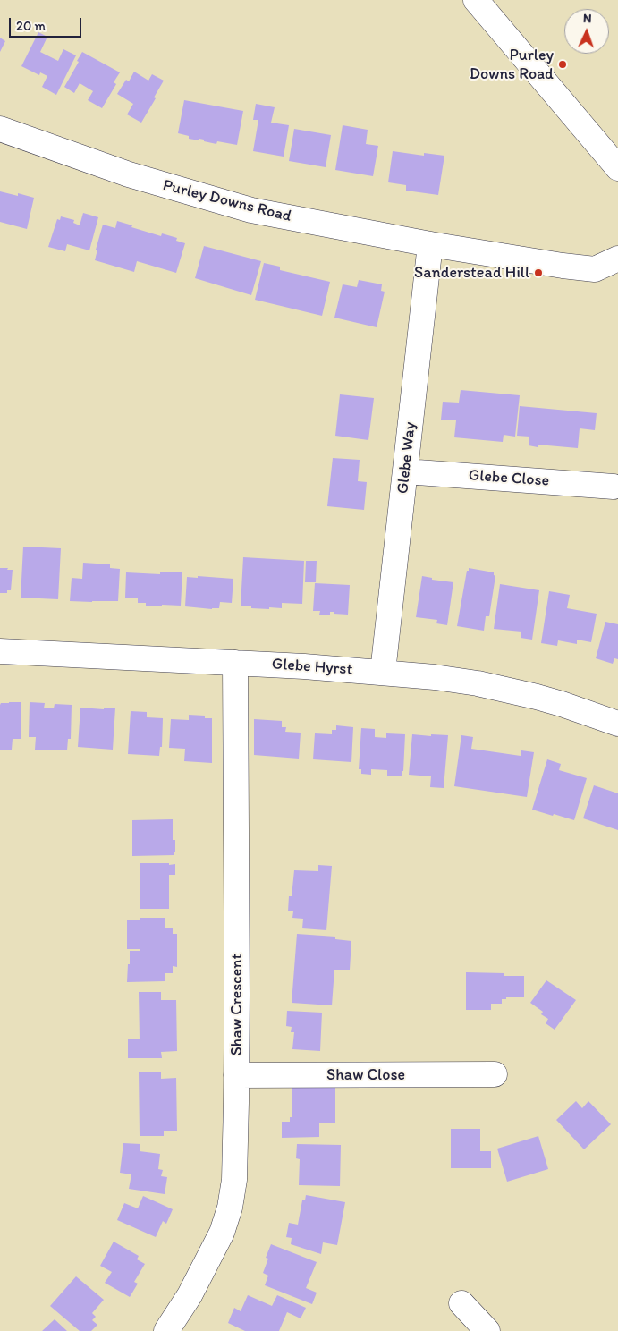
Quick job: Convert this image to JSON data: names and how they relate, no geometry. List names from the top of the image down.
{
  "streets": {
    "street": [
      "Purley Downs Road",
      "Glebe Way",
      "Glebe Close",
      "Glebe Hyrst",
      "Shaw Crescent",
      "Shaw Close"
    ]
  },
  "crossings": [
    ["Purley Downs Road", "Glebe Way"],
    ["Glebe Way", "Glebe Close"],
    ["Glebe Way", "Glebe Hyrst"],
    ["Glebe Hyrst", "Shaw Crescent"],
    ["Shaw Crescent", "Shaw Close"]
  ],
  "places": ["Purley Downs Road", "Sanderstead Hill"],
  "scale_bar": "20 m",
  "north": "top"
}
